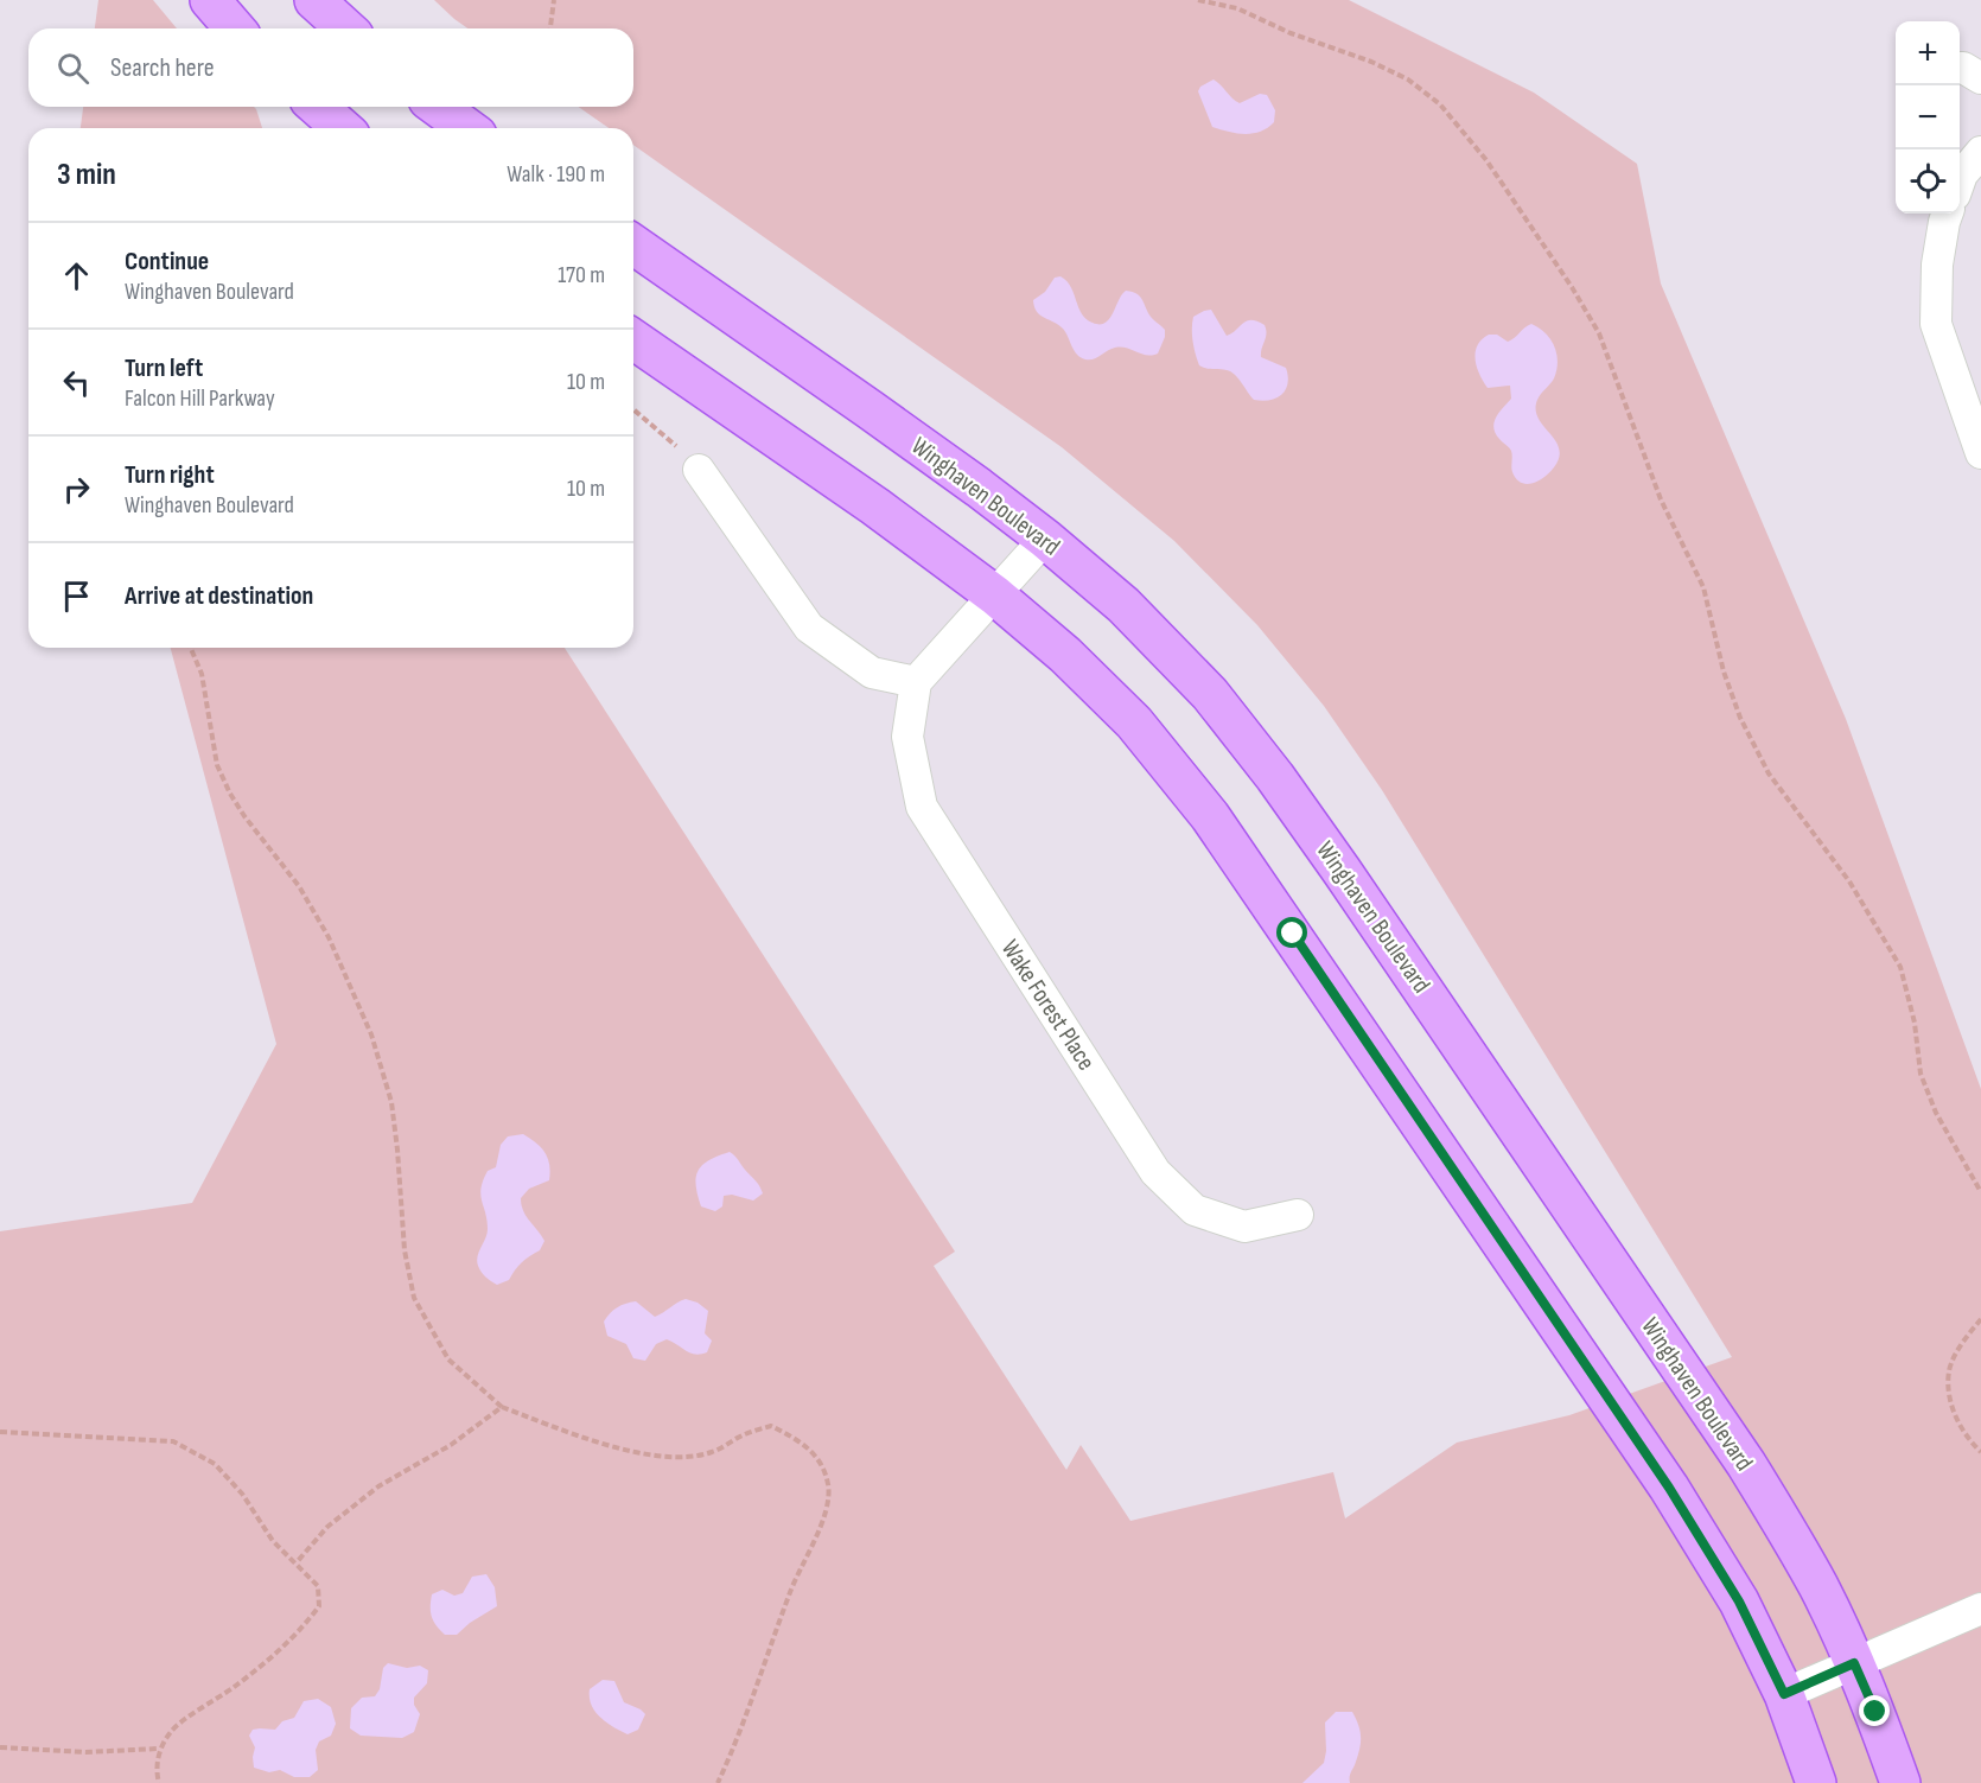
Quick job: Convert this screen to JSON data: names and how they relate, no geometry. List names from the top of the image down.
{
  "streets": {
    "main road": ["Winghaven Boulevard"],
    "street": ["Wake Forest Place"]
  },
  "page": {
    "map_buttons": ["+", "−"],
    "search": "Search here",
    "heading": ["3 min", "Walk · 190 m"],
    "list": [
      ["Continue", "Winghaven Boulevard", "170 m"],
      ["Turn left", "Falcon Hill Parkway", "10 m"],
      ["Turn right", "Winghaven Boulevard", "10 m"],
      "Arrive at destination"
    ]
  }
}
